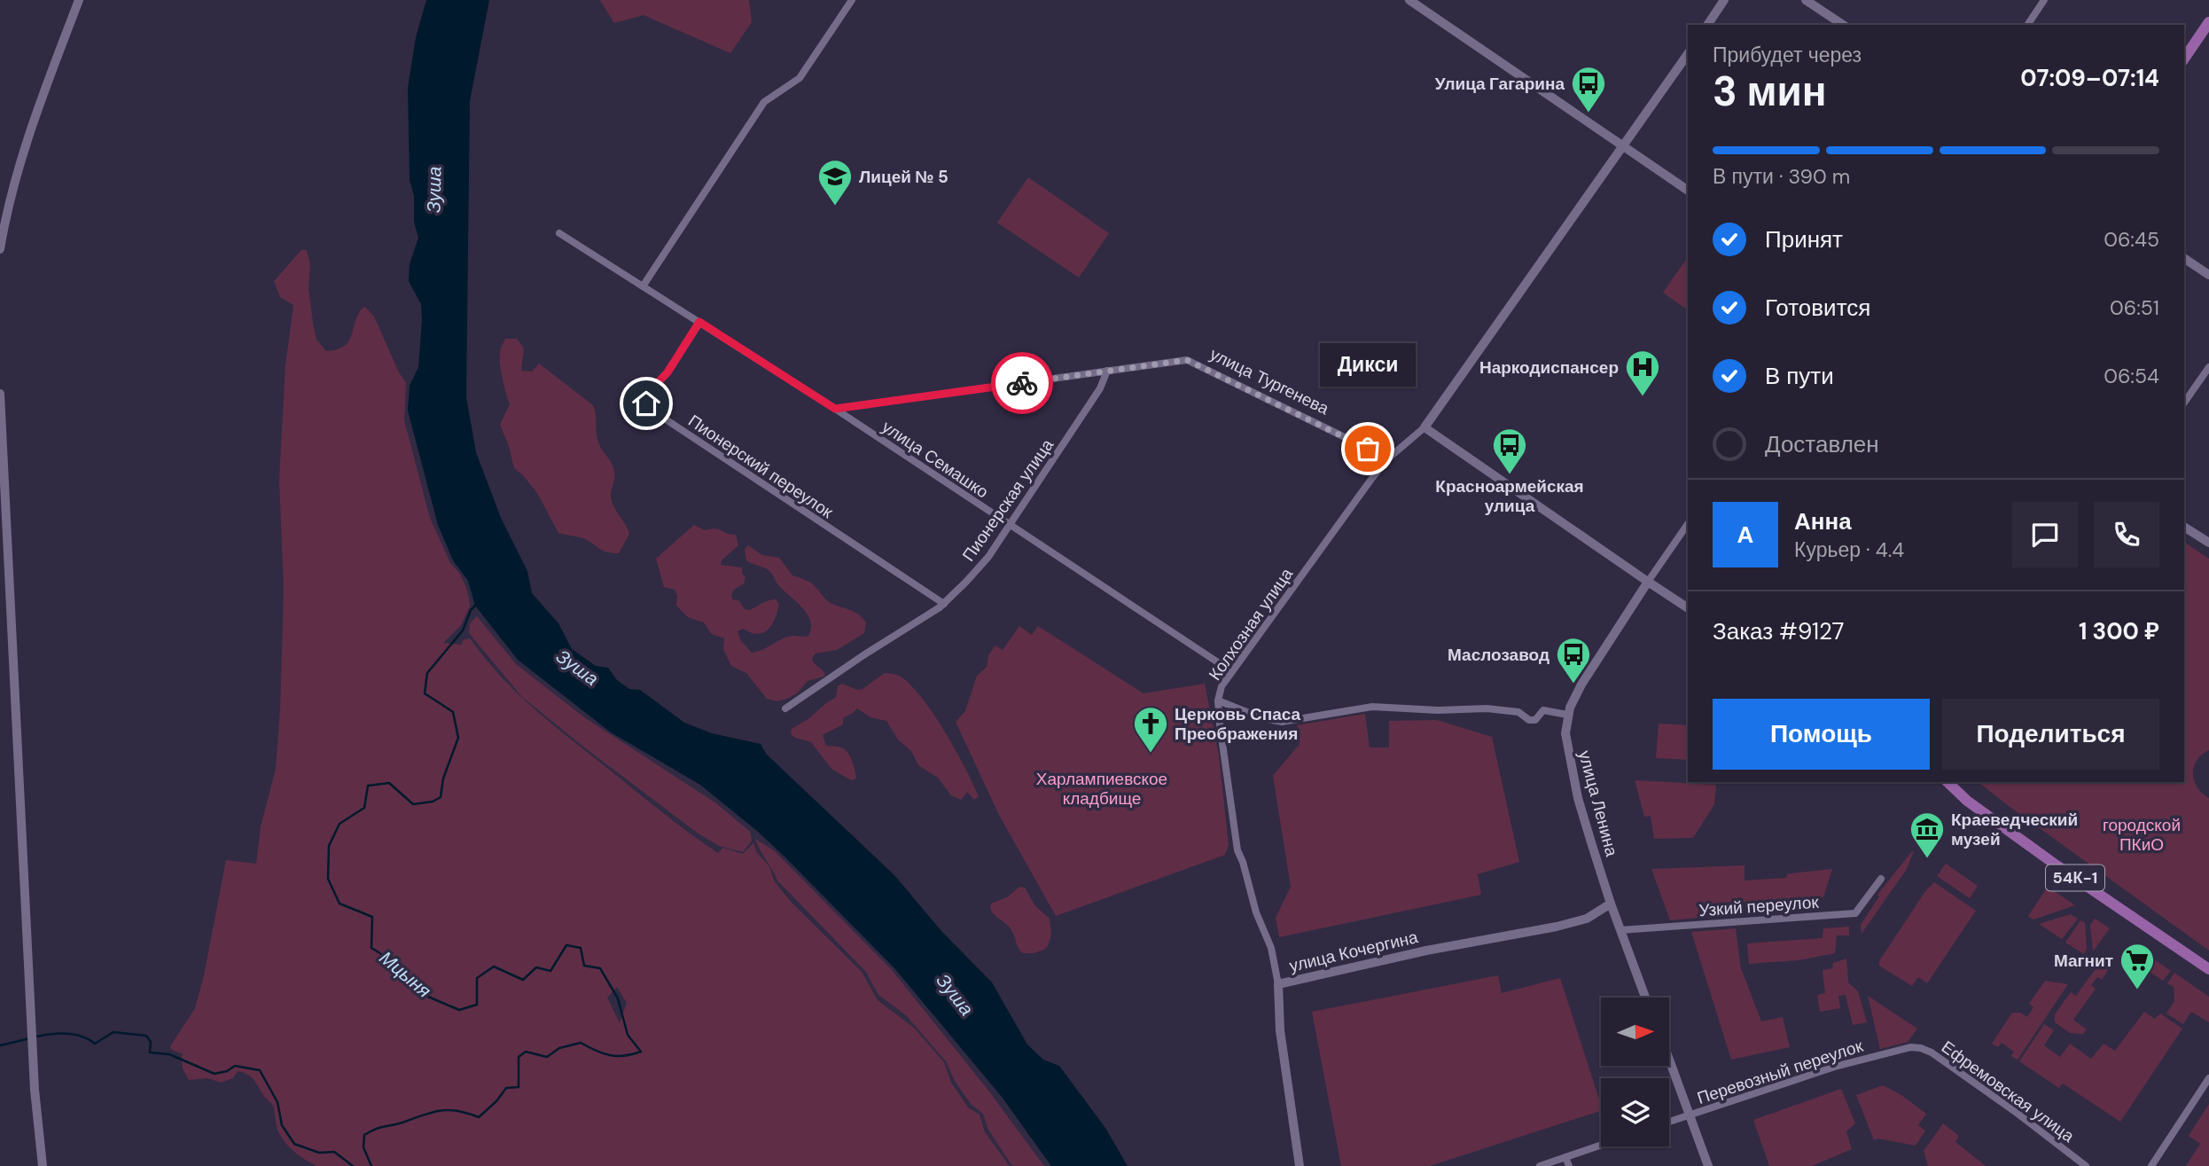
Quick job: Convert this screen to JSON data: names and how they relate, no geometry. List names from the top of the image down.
{
  "streets": {
    "main road": ["улица Ленина", "54К-1", "улица Кочергина"],
    "street": [
      "улица Тургенева",
      "улица Семашко",
      "Пионерский переулок",
      "Пионерская улица",
      "Колхозная улица",
      "Узкий переулок",
      "Перевозный переулок",
      "Ефремовская улица"
    ]
  },
  "crossings": [
    ["улица Тургенева", "улица Семашко"],
    ["улица Тургенева", "Пионерская улица"],
    ["улица Тургенева", "Колхозная улица"],
    ["улица Семашко", "Пионерский переулок"],
    ["улица Семашко", "Пионерская улица"],
    ["улица Семашко", "Колхозная улица"],
    ["Пионерский переулок", "Пионерская улица"],
    ["Колхозная улица", "улица Кочергина"],
    ["улица Ленина", "Узкий переулок"],
    ["улица Ленина", "улица Кочергина"],
    ["Перевозный переулок", "Ефремовская улица"]
  ],
  "water": ["Зуша", "Мцыня"],
  "parks": ["Харлампиевское кладбище", "городской ПКиО"],
  "places": {
    "bus stop": ["Улица Гагарина", "Красноармейская улица", "Маслозавод"],
    "school or university": ["Лицей № 5"],
    "hospital": ["Наркодиспансер"],
    "other": ["Дикси"],
    "church": ["Церковь Спаса Преображения"],
    "museum": ["Краеведческий музей"],
    "supermarket": ["Магнит"]
  },
  "north": "right",
  "page": {
    "heading": ["3 мин", "Прибудет через", "07:09–07:14"],
    "panel": [
      "Анна",
      "Курьер · 4.4",
      "Заказ #9127",
      "1 300 ₽"
    ],
    "bar": "В пути · 390 m",
    "list": [
      ["Принят", "06:45"],
      ["Готовится", "06:51"],
      ["В пути", "06:54"],
      "Доставлен"
    ],
    "bubble": "Дикси",
    "round": "А",
    "buttons": ["Помощь", "Поделиться"]
  }
}
